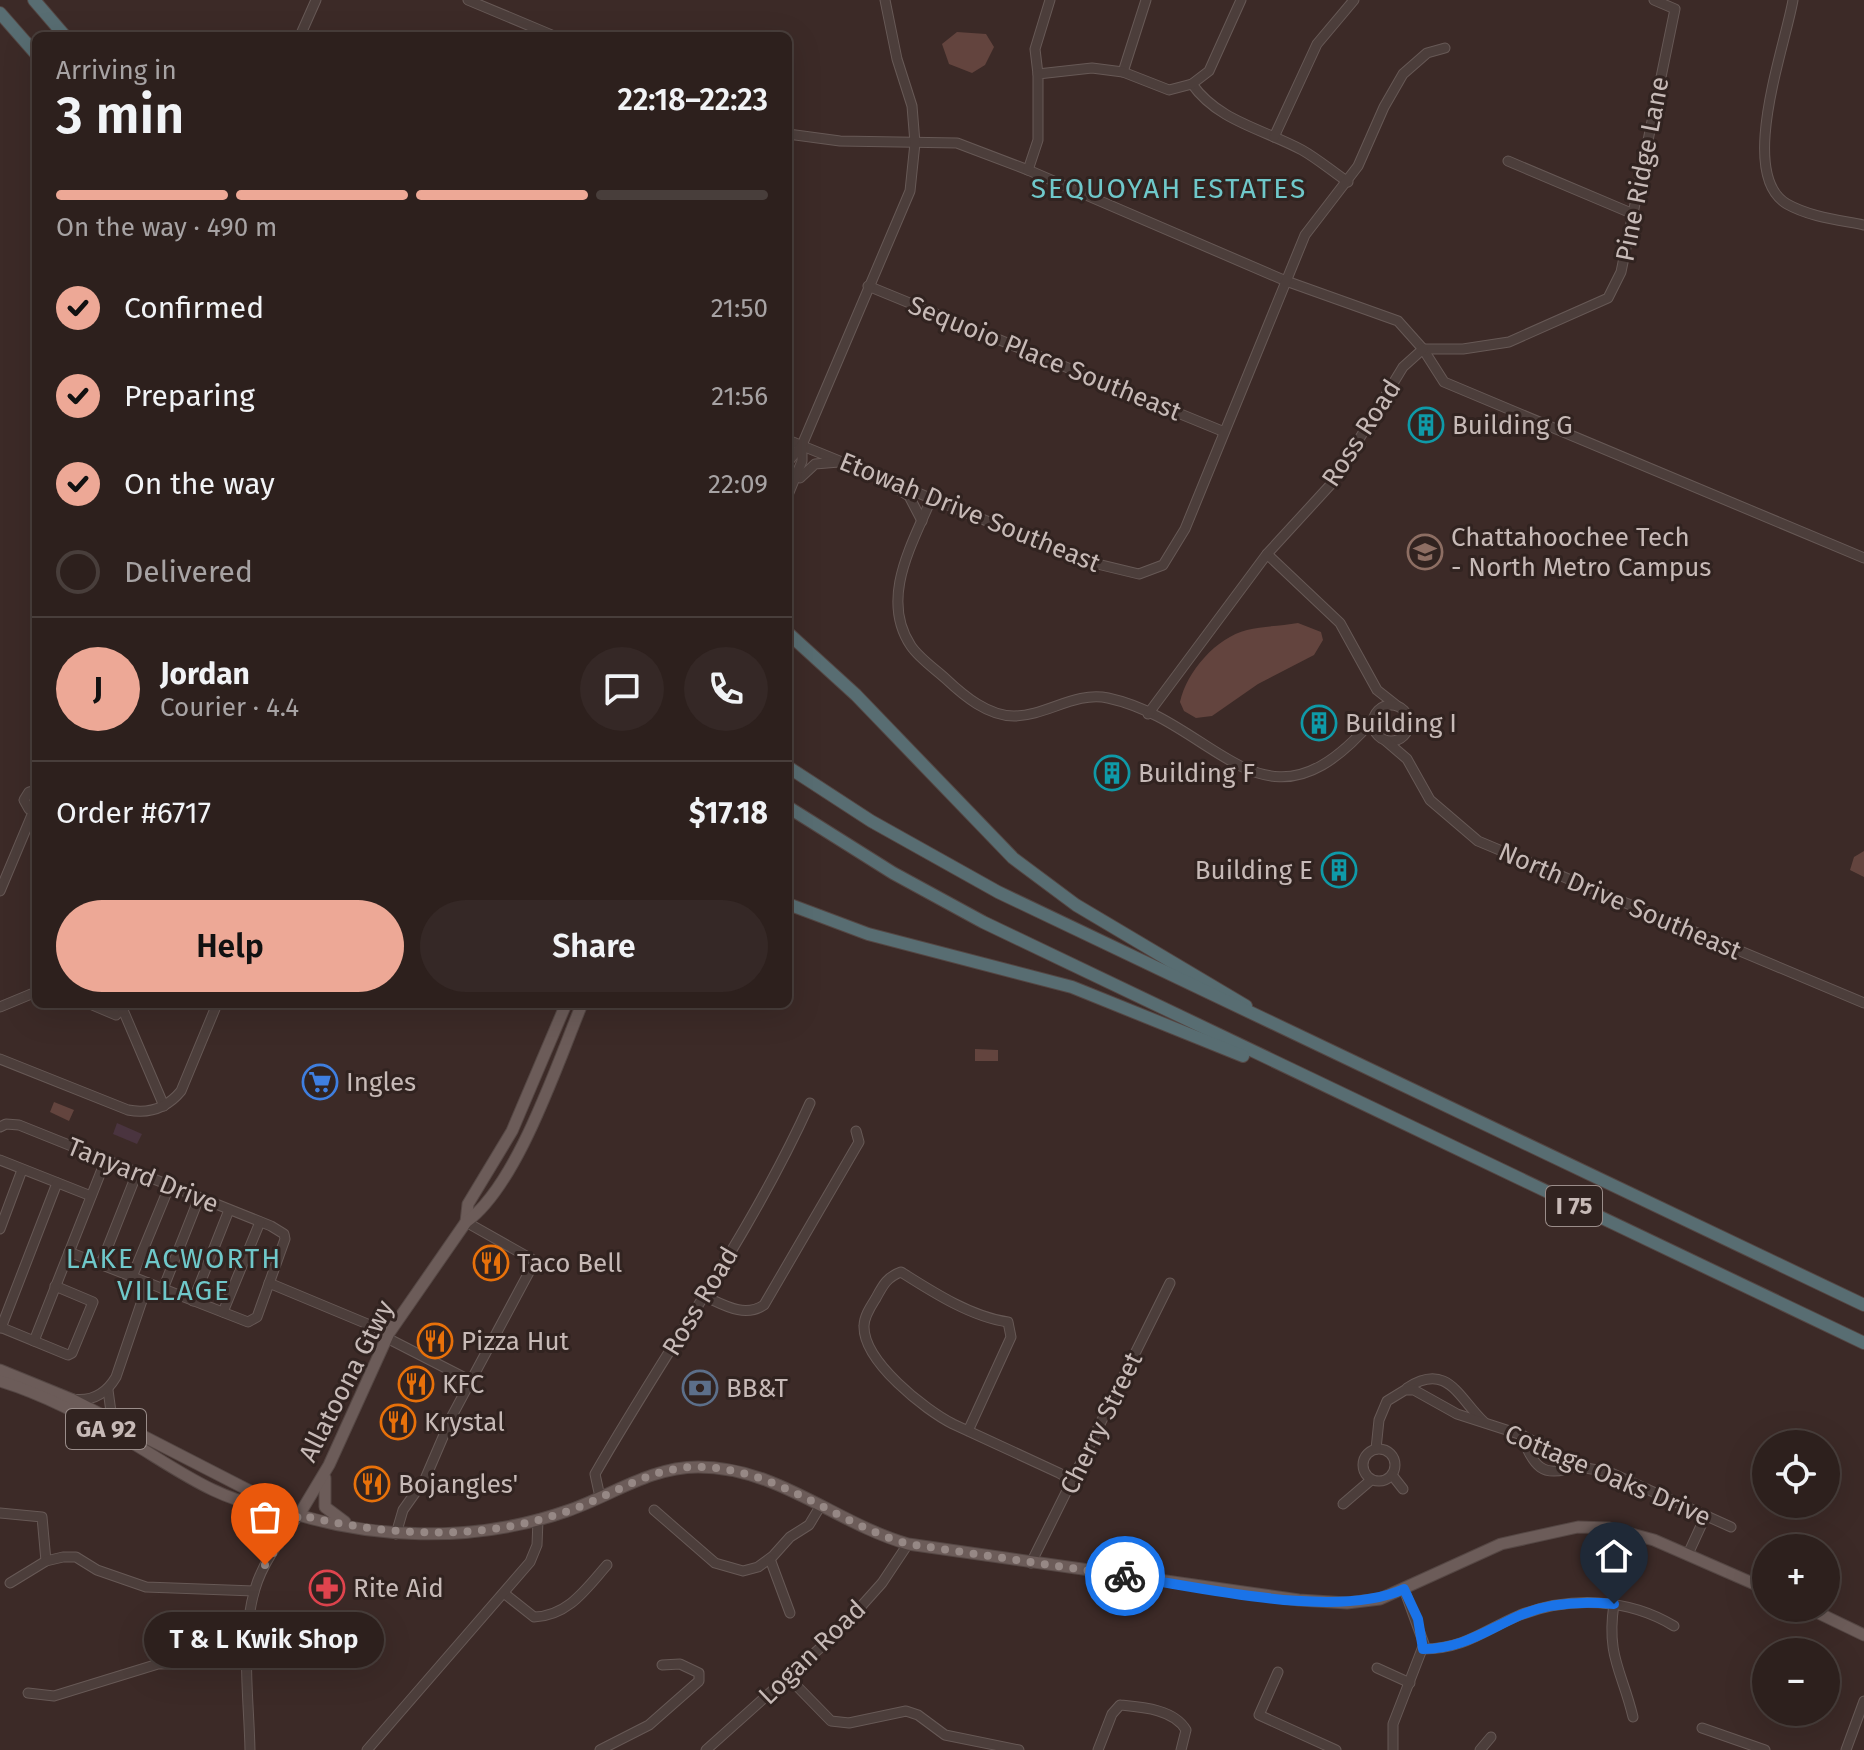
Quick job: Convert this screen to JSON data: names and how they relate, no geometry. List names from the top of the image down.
{
  "streets": {
    "highway": ["I 75"],
    "main road": ["Allatoona Gtwy", "GA 92"],
    "street": [
      "Pine Ridge Lane",
      "Sequoio Place Southeast",
      "Ross Road",
      "Etowah Drive Southeast",
      "North Drive Southeast",
      "Tanyard Drive",
      "Cherry Street",
      "Cottage Oaks Drive",
      "Logan Road"
    ]
  },
  "crossings": [
    ["Pine Ridge Lane", "Ross Road"],
    ["Sequoio Place Southeast", "Etowah Drive Southeast"],
    ["Ross Road", "GA 92"],
    ["Allatoona Gtwy", "GA 92"],
    ["Cherry Street", "GA 92"],
    ["GA 92", "Logan Road"]
  ],
  "districts": ["SEQUOYAH ESTATES", "LAKE ACWORTH VILLAGE"],
  "places": {
    "building": [
      "Building G",
      "Building I",
      "Building F",
      "Building E"
    ],
    "school or university": ["Chattahoochee Tech - North Metro Campus"],
    "supermarket": ["Ingles"],
    "restaurant": [
      "Taco Bell",
      "Pizza Hut",
      "KFC",
      "Krystal",
      "Bojangles'"
    ],
    "bank": ["BB&T"],
    "other": ["T & L Kwik Shop"],
    "pharmacy": ["Rite Aid"]
  },
  "page": {
    "heading": ["3 min", "Arriving in", "22:18–22:23"],
    "panel": [
      "Jordan",
      "Courier · 4.4",
      "Order #6717",
      "$17.18"
    ],
    "bar": "On the way · 490 m",
    "list": [
      ["Confirmed", "21:50"],
      ["Preparing", "21:56"],
      ["On the way", "22:09"],
      "Delivered"
    ],
    "round": "J",
    "buttons": ["Help", "Share"],
    "map_buttons": ["+", "−"],
    "bubble": "T & L Kwik Shop"
  }
}
